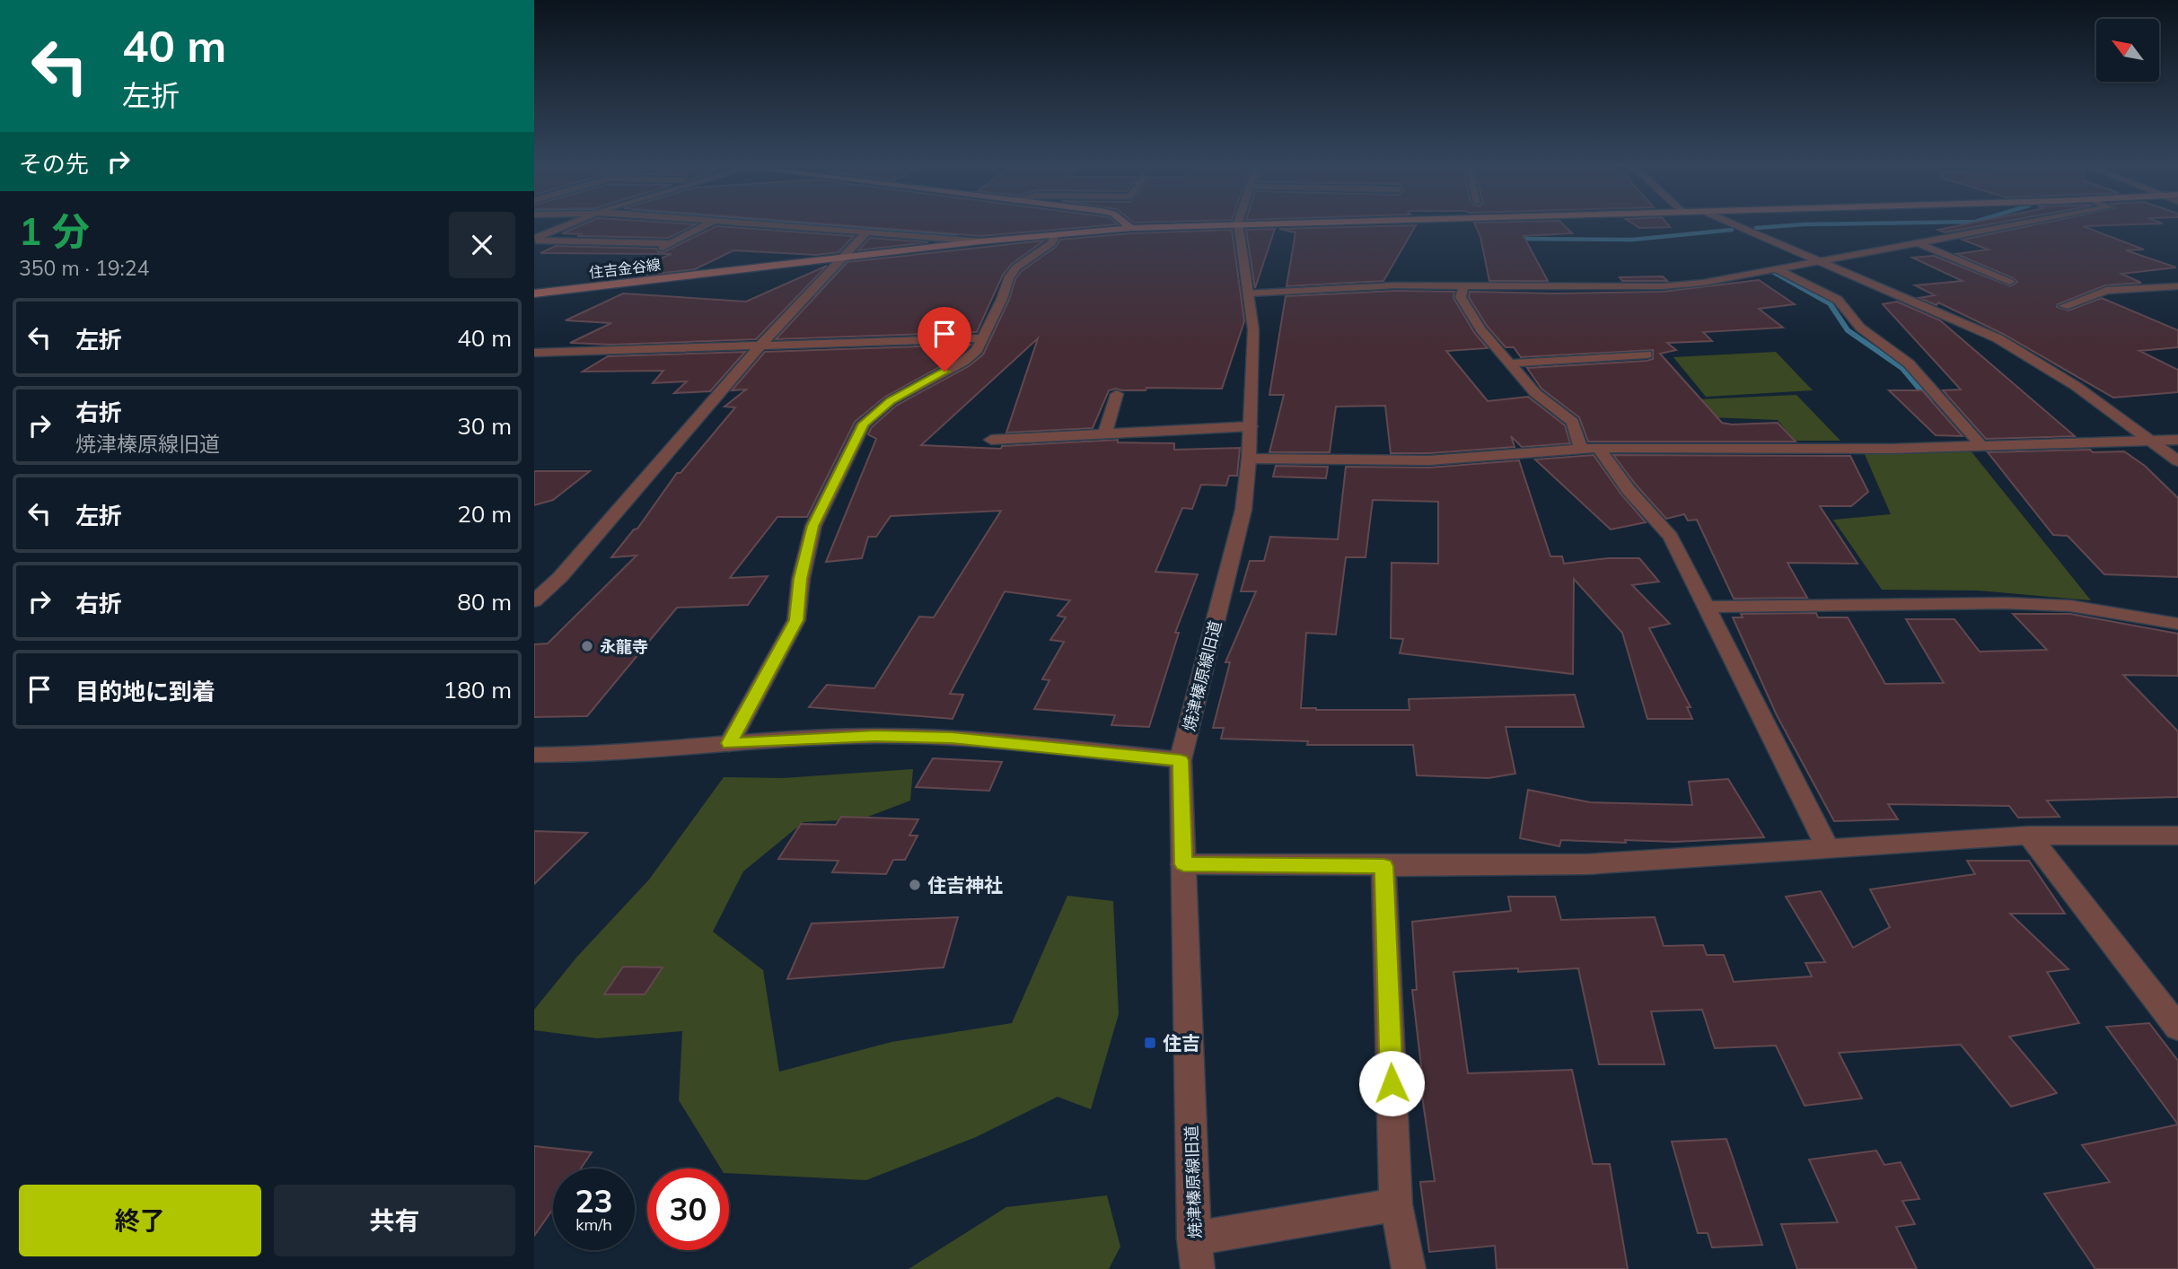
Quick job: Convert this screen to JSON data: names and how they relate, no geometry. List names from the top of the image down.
{
  "streets": {
    "main road": ["住吉金谷線"],
    "street": ["焼津榛原線旧道"]
  },
  "places": {
    "other": ["永龍寺", "住吉神社"],
    "transit": ["住吉"]
  },
  "north": "top left",
  "page": {
    "turn": ["40 m", "左折"],
    "then": "その先",
    "heading": ["1 分", "350 m · 19:24"],
    "list": [
      {
        "name": "左折",
        "value": "40 m"
      },
      {
        "name": "右折",
        "note": "焼津榛原線旧道",
        "value": "30 m"
      },
      {
        "name": "左折",
        "value": "20 m"
      },
      {
        "name": "右折",
        "value": "80 m"
      },
      {
        "name": "目的地に到着",
        "value": "180 m"
      }
    ],
    "speed": "23 km/h",
    "limit": "30",
    "buttons": ["終了", "共有"]
  }
}
